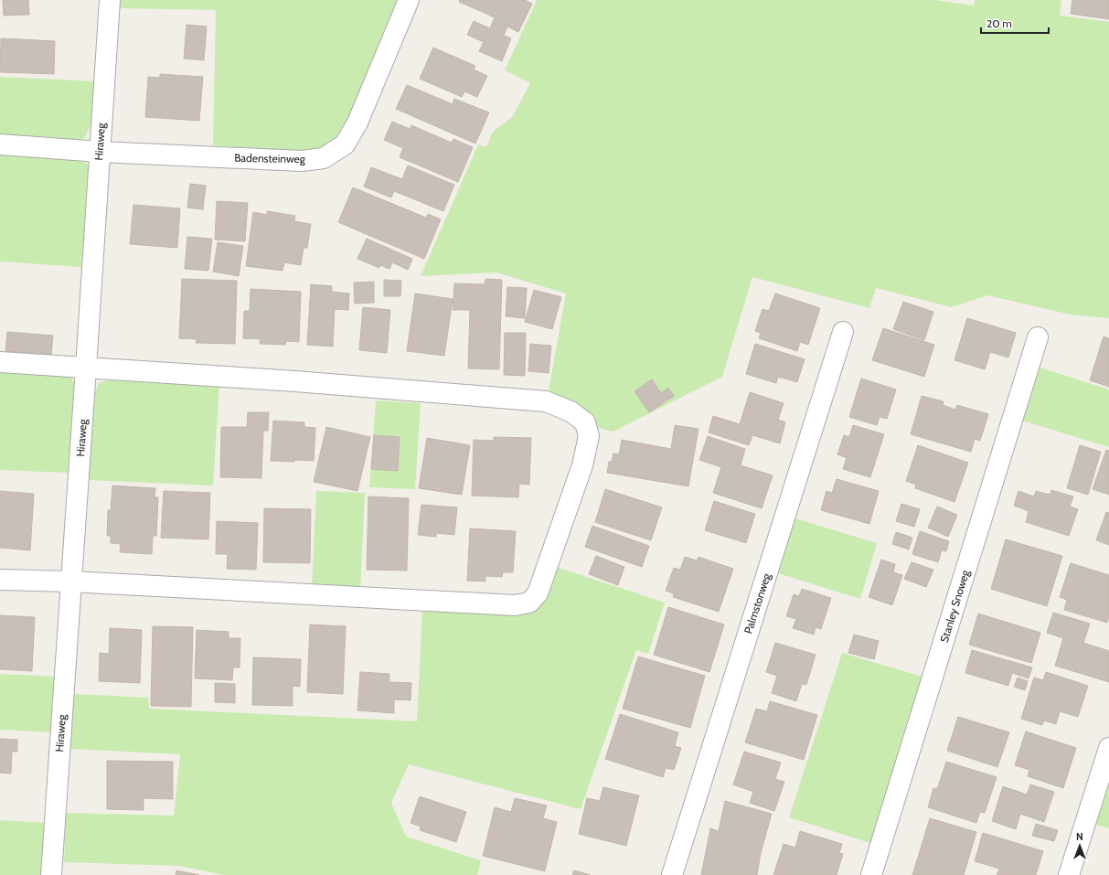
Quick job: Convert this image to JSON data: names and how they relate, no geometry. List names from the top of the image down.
{
  "streets": {
    "street": [
      "Hiraweg",
      "Badensteinweg",
      "Palmstonweg",
      "Stanley Snoweg"
    ]
  },
  "crossings": [
    ["Hiraweg", "Badensteinweg"]
  ],
  "scale_bar": "20 m",
  "north": "top"
}
